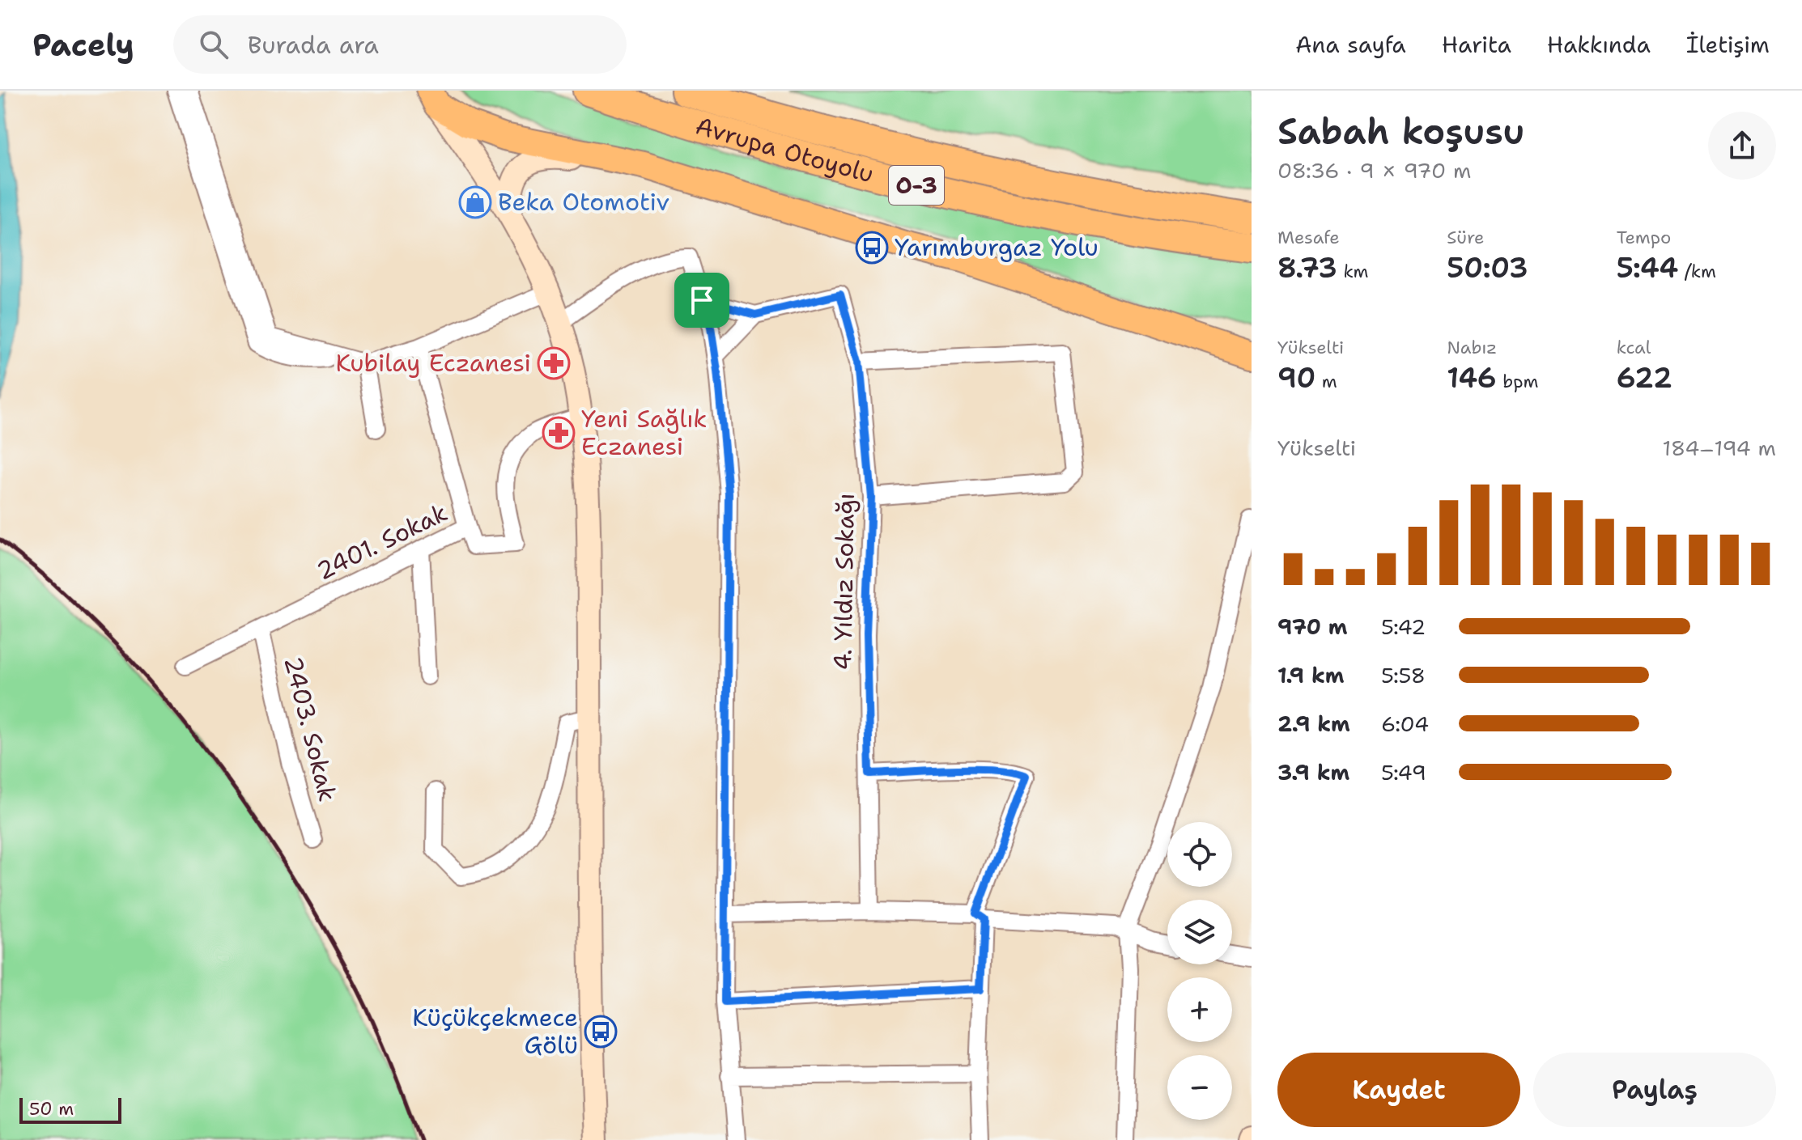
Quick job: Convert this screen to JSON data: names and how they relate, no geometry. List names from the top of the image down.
{
  "streets": {
    "highway": ["Avrupa Otoyolu", "O-3"],
    "street": ["2401. Sokak", "4. Yıldız Sokağı", "2403. Sokak"]
  },
  "crossings": [
    ["2401. Sokak", "2403. Sokak"]
  ],
  "places": {
    "shop": ["Beka Otomotiv"],
    "bus stop": ["Yarımburgaz Yolu", "Küçükçekmece Gölü"],
    "pharmacy": ["Kubilay Eczanesi", "Yeni Sağlık Eczanesi"]
  },
  "scale_bar": "50 m",
  "page": {
    "header": "Pacely",
    "search": "Burada ara",
    "nav": [
      "Ana sayfa",
      "Harita",
      "Hakkında",
      "İletişim"
    ],
    "heading": ["Sabah koşusu", "08:36 · 9 × 970 m"],
    "stats": [
      ["Mesafe", "8.73 km"],
      ["Süre", "50:03"],
      ["Tempo", "5:44 /km"],
      ["Yükselti", "90 m"],
      ["Nabız", "146 bpm"],
      ["kcal", "622"]
    ],
    "chart": ["Yükselti", "184–194 m"],
    "list": [
      {
        "name": "970 m",
        "note": "5:42"
      },
      {
        "name": "1.9 km",
        "note": "5:58"
      },
      {
        "name": "2.9 km",
        "note": "6:04"
      },
      {
        "name": "3.9 km",
        "note": "5:49"
      }
    ],
    "map_buttons": ["+", "−"],
    "buttons": ["Kaydet", "Paylaş"],
    "scale": "50 m"
  }
}
